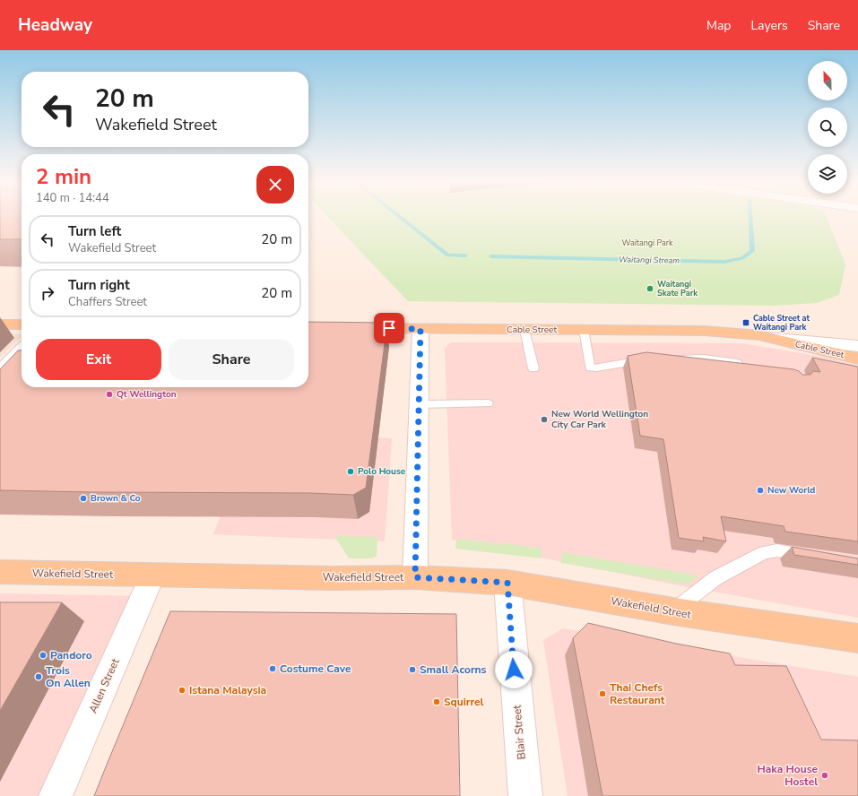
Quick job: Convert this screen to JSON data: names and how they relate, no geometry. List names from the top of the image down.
{
  "streets": {
    "main road": ["Cable Street", "Wakefield Street"],
    "street": ["Allen Street", "Blair Street"]
  },
  "crossings": [
    ["Wakefield Street", "Allen Street"],
    ["Wakefield Street", "Blair Street"]
  ],
  "water": ["Waitangi Stream"],
  "parks": ["Waitangi Park"],
  "places": {
    "other": [
      "Waitangi Skate Park",
      "Qt Wellington",
      "New World Wellington City Car Park",
      "Polo House",
      "New World",
      "Brown & Co",
      "Pandoro",
      "Costume Cave",
      "Small Acorns",
      "Trois On Allen",
      "Istana Malaysia",
      "Thai Chefs Restaurant",
      "Squirrel",
      "Haka House Hostel"
    ],
    "transit": ["Cable Street at Waitangi Park"]
  },
  "north": "top",
  "page": {
    "header": "Headway",
    "nav": ["Map", "Layers", "Share"],
    "turn": ["20 m", "Wakefield Street"],
    "heading": ["2 min", "140 m · 14:44"],
    "list": [
      {
        "name": "Turn left",
        "note": "Wakefield Street",
        "value": "20 m"
      },
      {
        "name": "Turn right",
        "note": "Chaffers Street",
        "value": "20 m"
      }
    ],
    "buttons": ["Exit", "Share"]
  }
}
